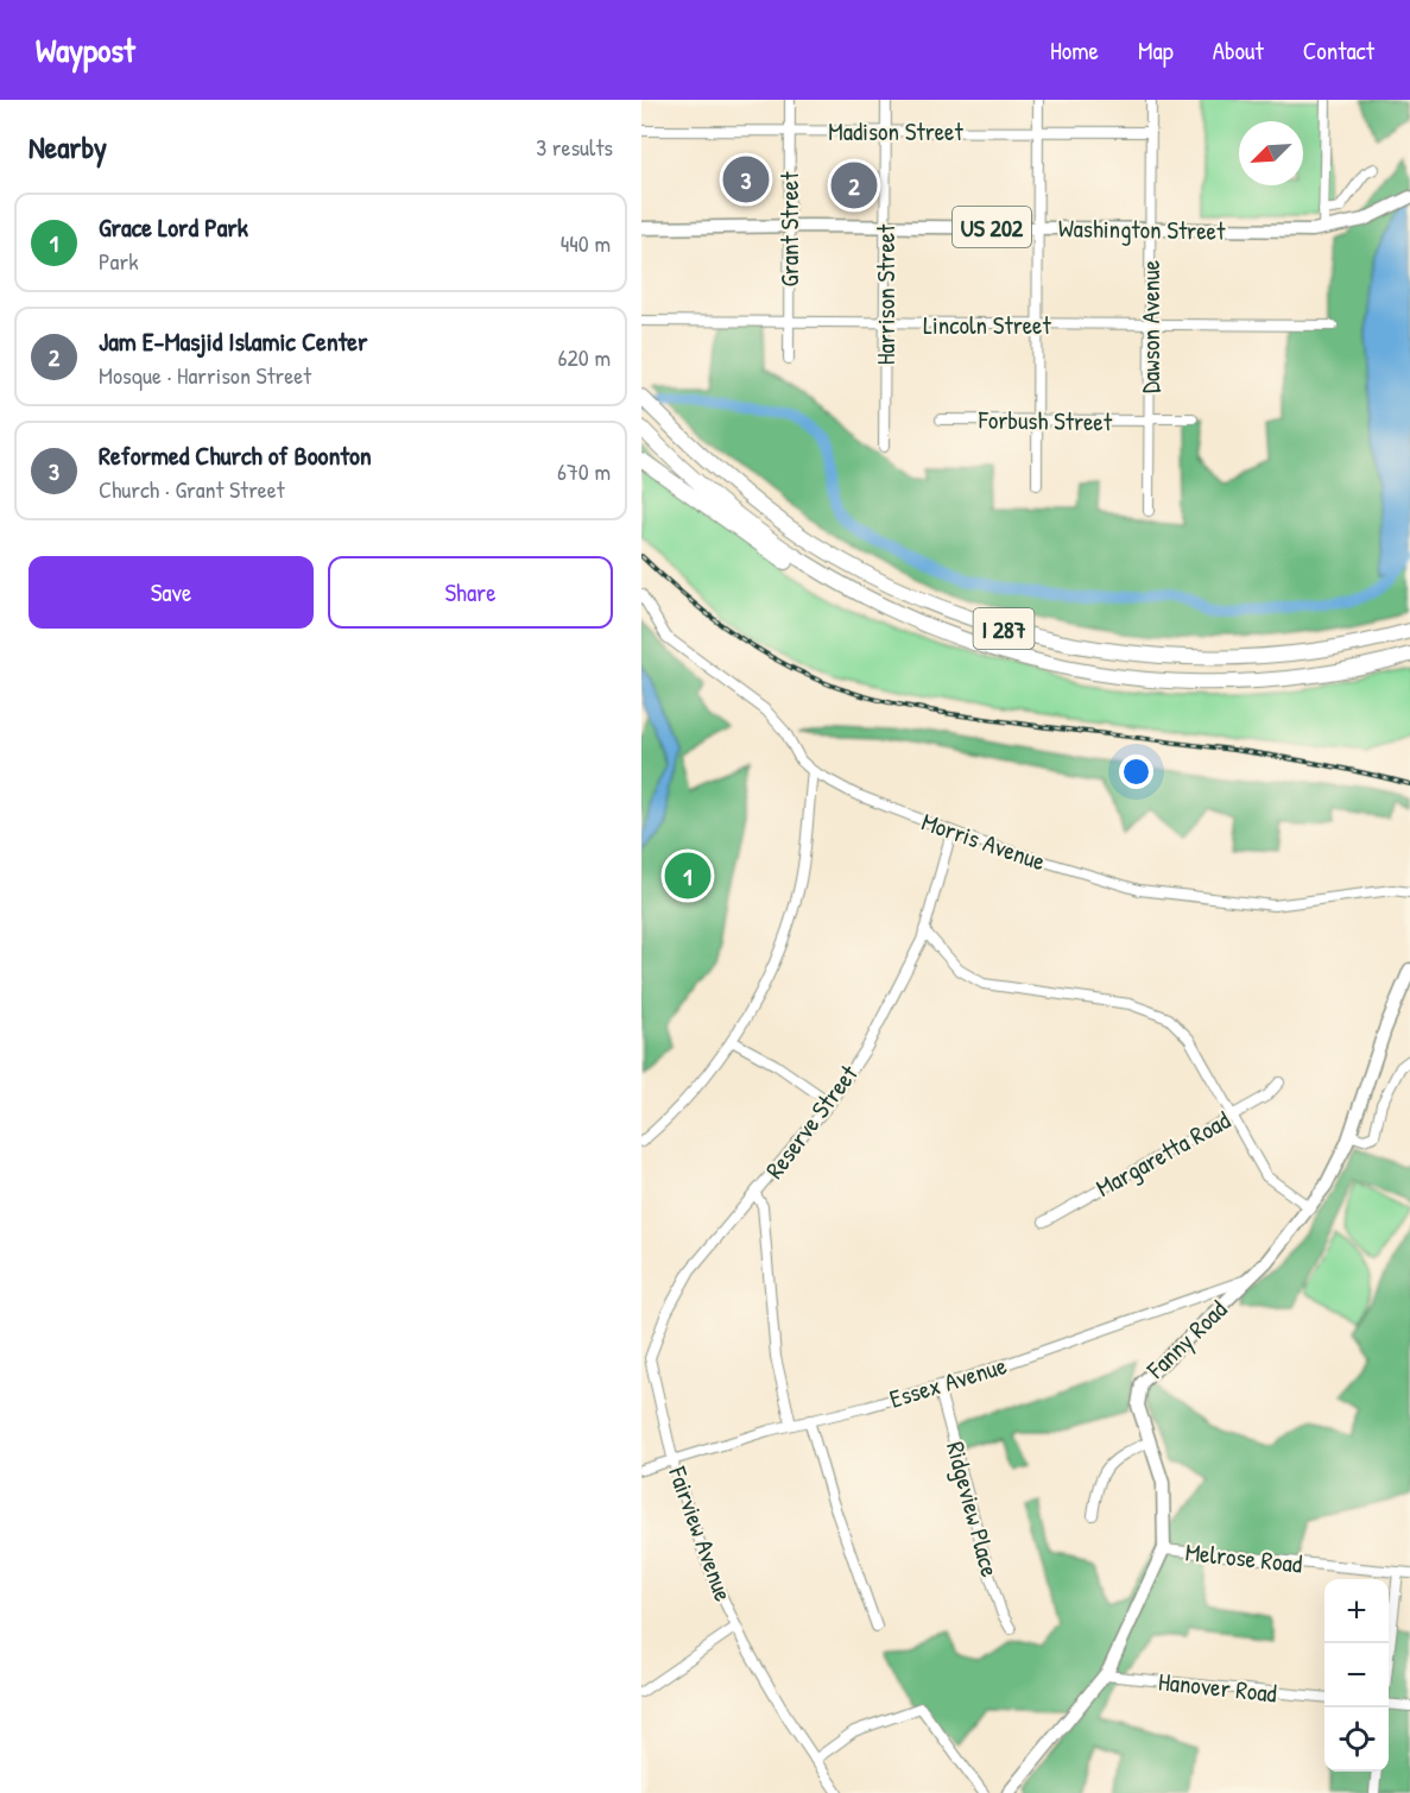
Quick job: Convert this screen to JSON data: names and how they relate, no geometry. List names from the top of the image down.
{
  "streets": {
    "highway": ["I 287"],
    "main road": ["US 202", "Washington Street", "Fanny Road"],
    "street": [
      "Madison Street",
      "Grant Street",
      "Harrison Street",
      "Lincoln Street",
      "Dawson Avenue",
      "Forbush Street",
      "Morris Avenue",
      "Reserve Street",
      "Margaretta Road",
      "Essex Avenue",
      "Ridgeview Place",
      "Fairview Avenue",
      "Melrose Road",
      "Hanover Road"
    ]
  },
  "crossings": [
    ["Madison Street", "Grant Street"],
    ["Madison Street", "Harrison Street"],
    ["Madison Street", "Dawson Avenue"],
    ["Grant Street", "Washington Street"],
    ["Grant Street", "Lincoln Street"],
    ["Washington Street", "Harrison Street"],
    ["Washington Street", "Dawson Avenue"],
    ["Harrison Street", "Lincoln Street"],
    ["Lincoln Street", "Dawson Avenue"],
    ["Dawson Avenue", "Forbush Street"],
    ["Morris Avenue", "Reserve Street"],
    ["Reserve Street", "Essex Avenue"],
    ["Reserve Street", "Fairview Avenue"],
    ["Fanny Road", "Essex Avenue"],
    ["Fanny Road", "Melrose Road"],
    ["Fanny Road", "Hanover Road"],
    ["Essex Avenue", "Ridgeview Place"],
    ["Essex Avenue", "Fairview Avenue"]
  ],
  "north": "bottom left",
  "page": {
    "header": "Waypost",
    "nav": [
      "Home",
      "Map",
      "About",
      "Contact"
    ],
    "heading": ["Nearby", "3 results"],
    "pins": ["3", "2", "1"],
    "list": [
      {
        "mark": "1",
        "name": "Grace Lord Park",
        "note": "Park",
        "value": "440 m"
      },
      {
        "mark": "2",
        "name": "Jam E-Masjid Islamic Center",
        "note": "Mosque · Harrison Street",
        "value": "620 m"
      },
      {
        "mark": "3",
        "name": "Reformed Church of Boonton",
        "note": "Church · Grant Street",
        "value": "670 m"
      }
    ],
    "buttons": ["Save", "Share"],
    "map_buttons": ["+", "−"]
  }
}
